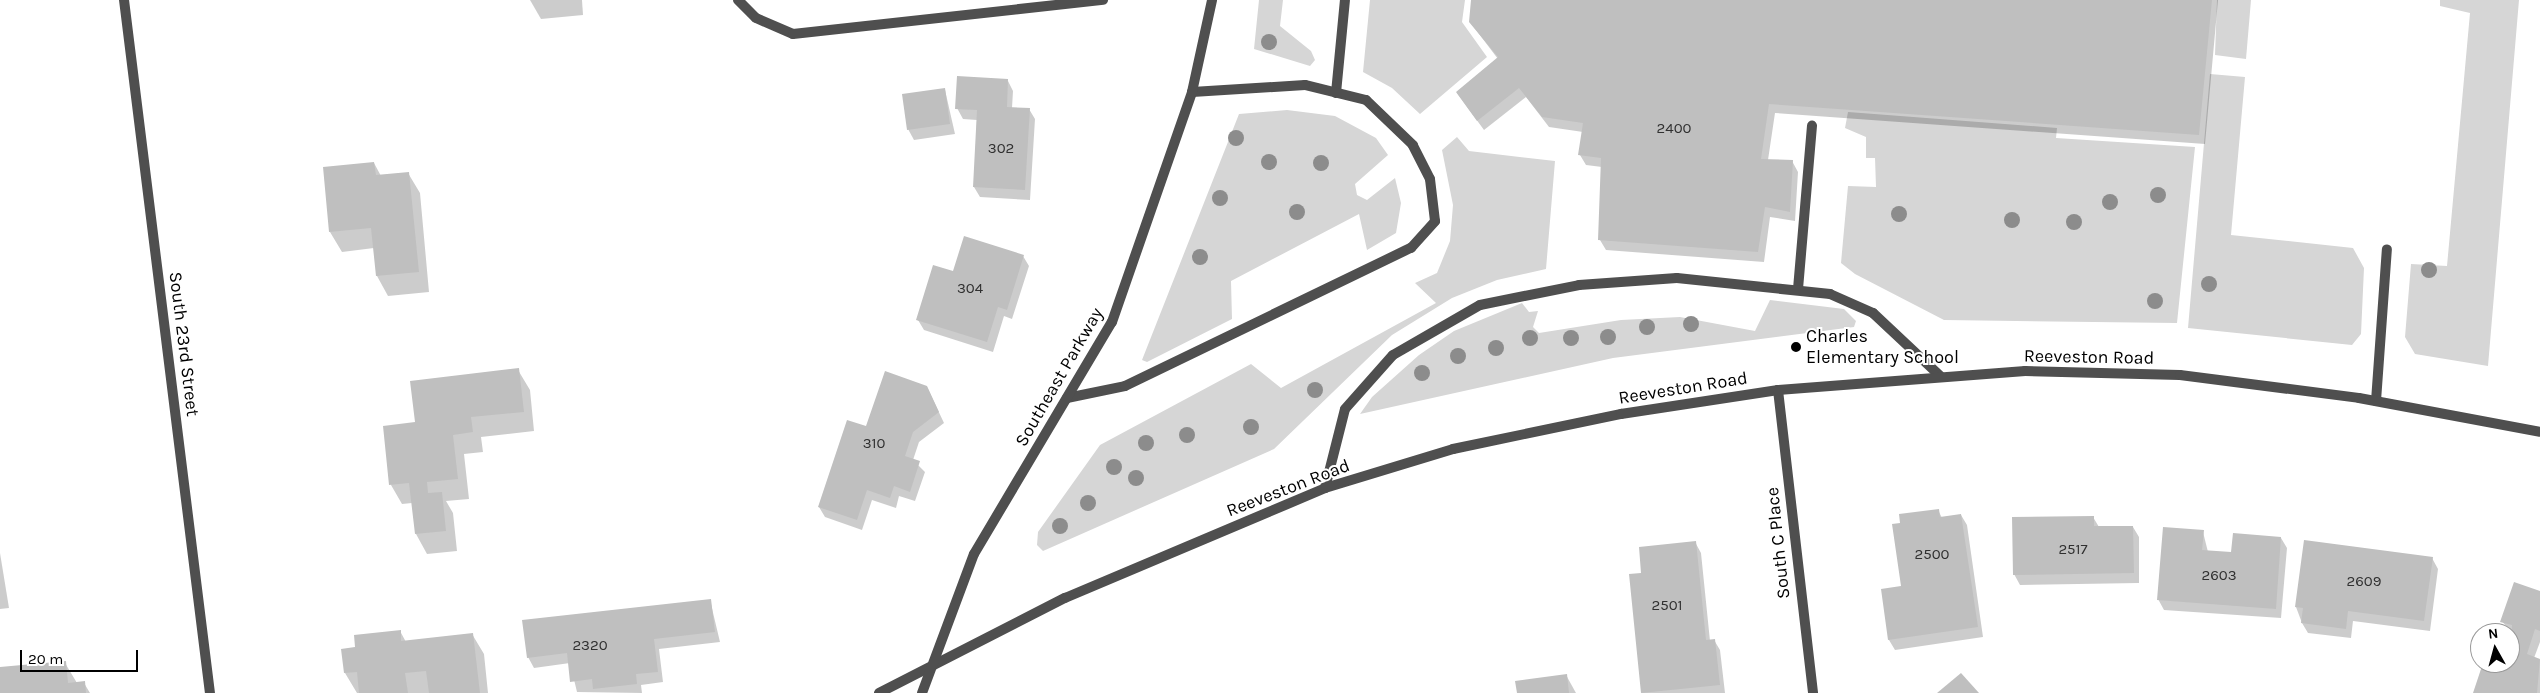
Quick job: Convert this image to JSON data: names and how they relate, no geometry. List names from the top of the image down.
{
  "streets": {
    "street": [
      "South 23rd Street",
      "Reeveston Road",
      "Southeast Parkway",
      "South C Place"
    ]
  },
  "crossings": [
    ["Reeveston Road", "Southeast Parkway"],
    ["Reeveston Road", "South C Place"]
  ],
  "places": ["Charles Elementary School"],
  "house_numbers": [
    "2400",
    "302",
    "304",
    "310",
    "2517",
    "2500",
    "2603",
    "2609",
    "2501",
    "2320"
  ],
  "scale_bar": "20 m",
  "north": "top"
}
